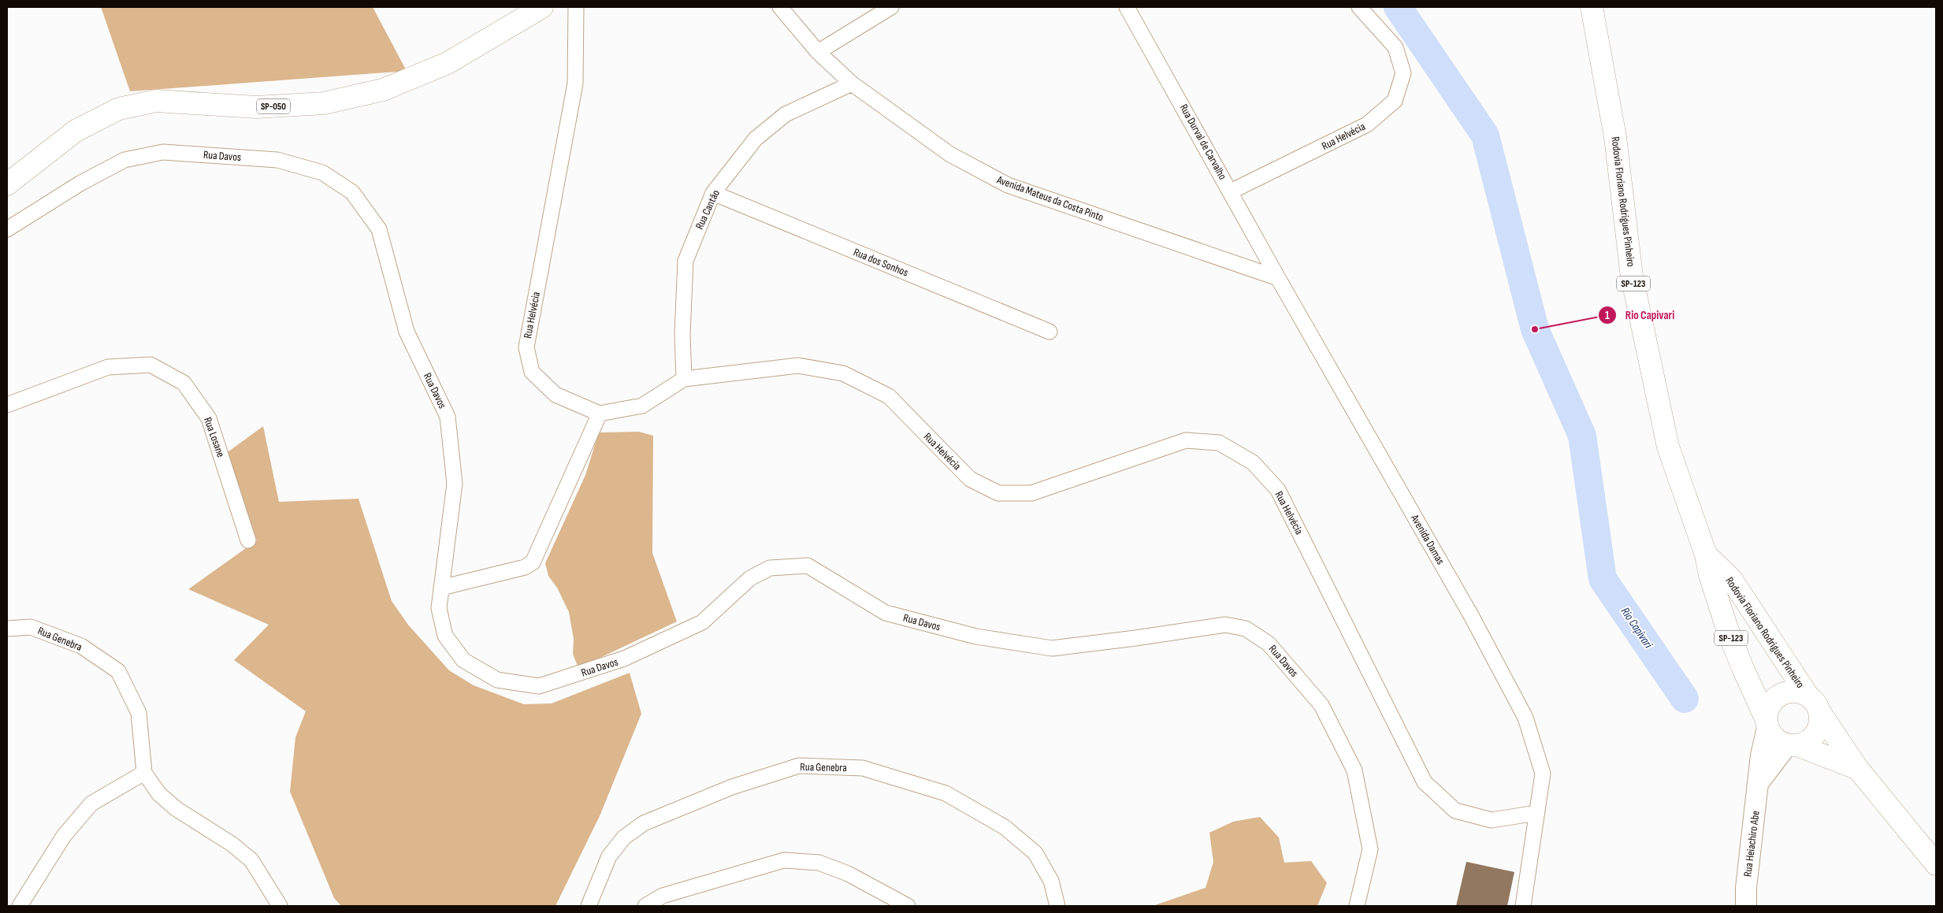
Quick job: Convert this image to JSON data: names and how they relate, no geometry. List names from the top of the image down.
{
  "streets": {
    "main road": ["SP-050", "Rodovia Floriano Rodrigues Pinheiro", "SP-123"],
    "street": [
      "Rua Helvécia",
      "Rua Durval de Carvalho",
      "Rua Davos",
      "Avenida Mateus da Costa Pinto",
      "Rua Cantão",
      "Rua dos Sonhos",
      "Rua Losane",
      "Avenida Damas",
      "Rua Genebra",
      "Rua Heiachiro Abe"
    ]
  },
  "crossings": [
    ["Rua Helvécia", "Rua Durval de Carvalho"],
    ["Rua Helvécia", "Rua Cantão"],
    ["Rua Helvécia", "Avenida Damas"],
    ["Rua Durval de Carvalho", "Avenida Mateus da Costa Pinto"],
    ["Rua Durval de Carvalho", "Avenida Damas"],
    ["Avenida Mateus da Costa Pinto", "Rua Cantão"],
    ["Avenida Mateus da Costa Pinto", "Avenida Damas"],
    ["Rodovia Floriano Rodrigues Pinheiro", "SP-123"],
    ["Rodovia Floriano Rodrigues Pinheiro", "Rua Heiachiro Abe"],
    ["Rua Cantão", "Rua dos Sonhos"],
    ["SP-123", "Rua Heiachiro Abe"]
  ],
  "water": ["Rio Capivari"],
  "places": ["Rio Capivari"]
}
